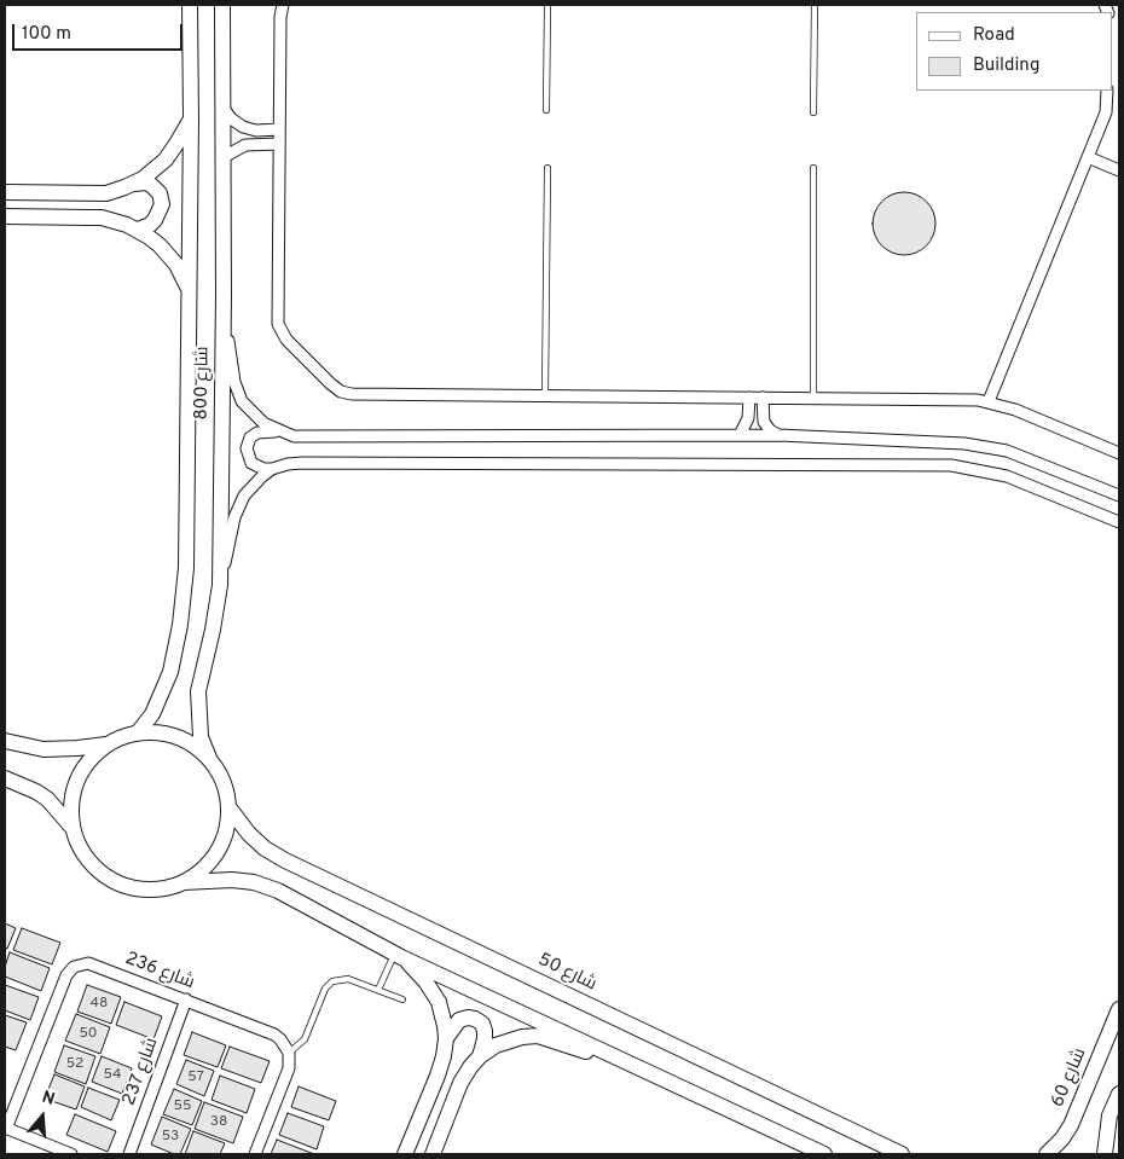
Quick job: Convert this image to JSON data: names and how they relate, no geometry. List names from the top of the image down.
{
  "streets": {
    "main road": ["شارع 800", "شارع 50", "شارع 60"],
    "street": ["شارع 236", "شارع 237"]
  },
  "crossings": [
    ["شارع 800", "شارع 50"],
    ["شارع 236", "شارع 237"]
  ],
  "house_numbers": [
    "48",
    "50",
    "52",
    "54",
    "57",
    "55",
    "38",
    "53"
  ],
  "legend": ["Road", "Building"],
  "scale_bar": "100 m",
  "north": "top"
}
